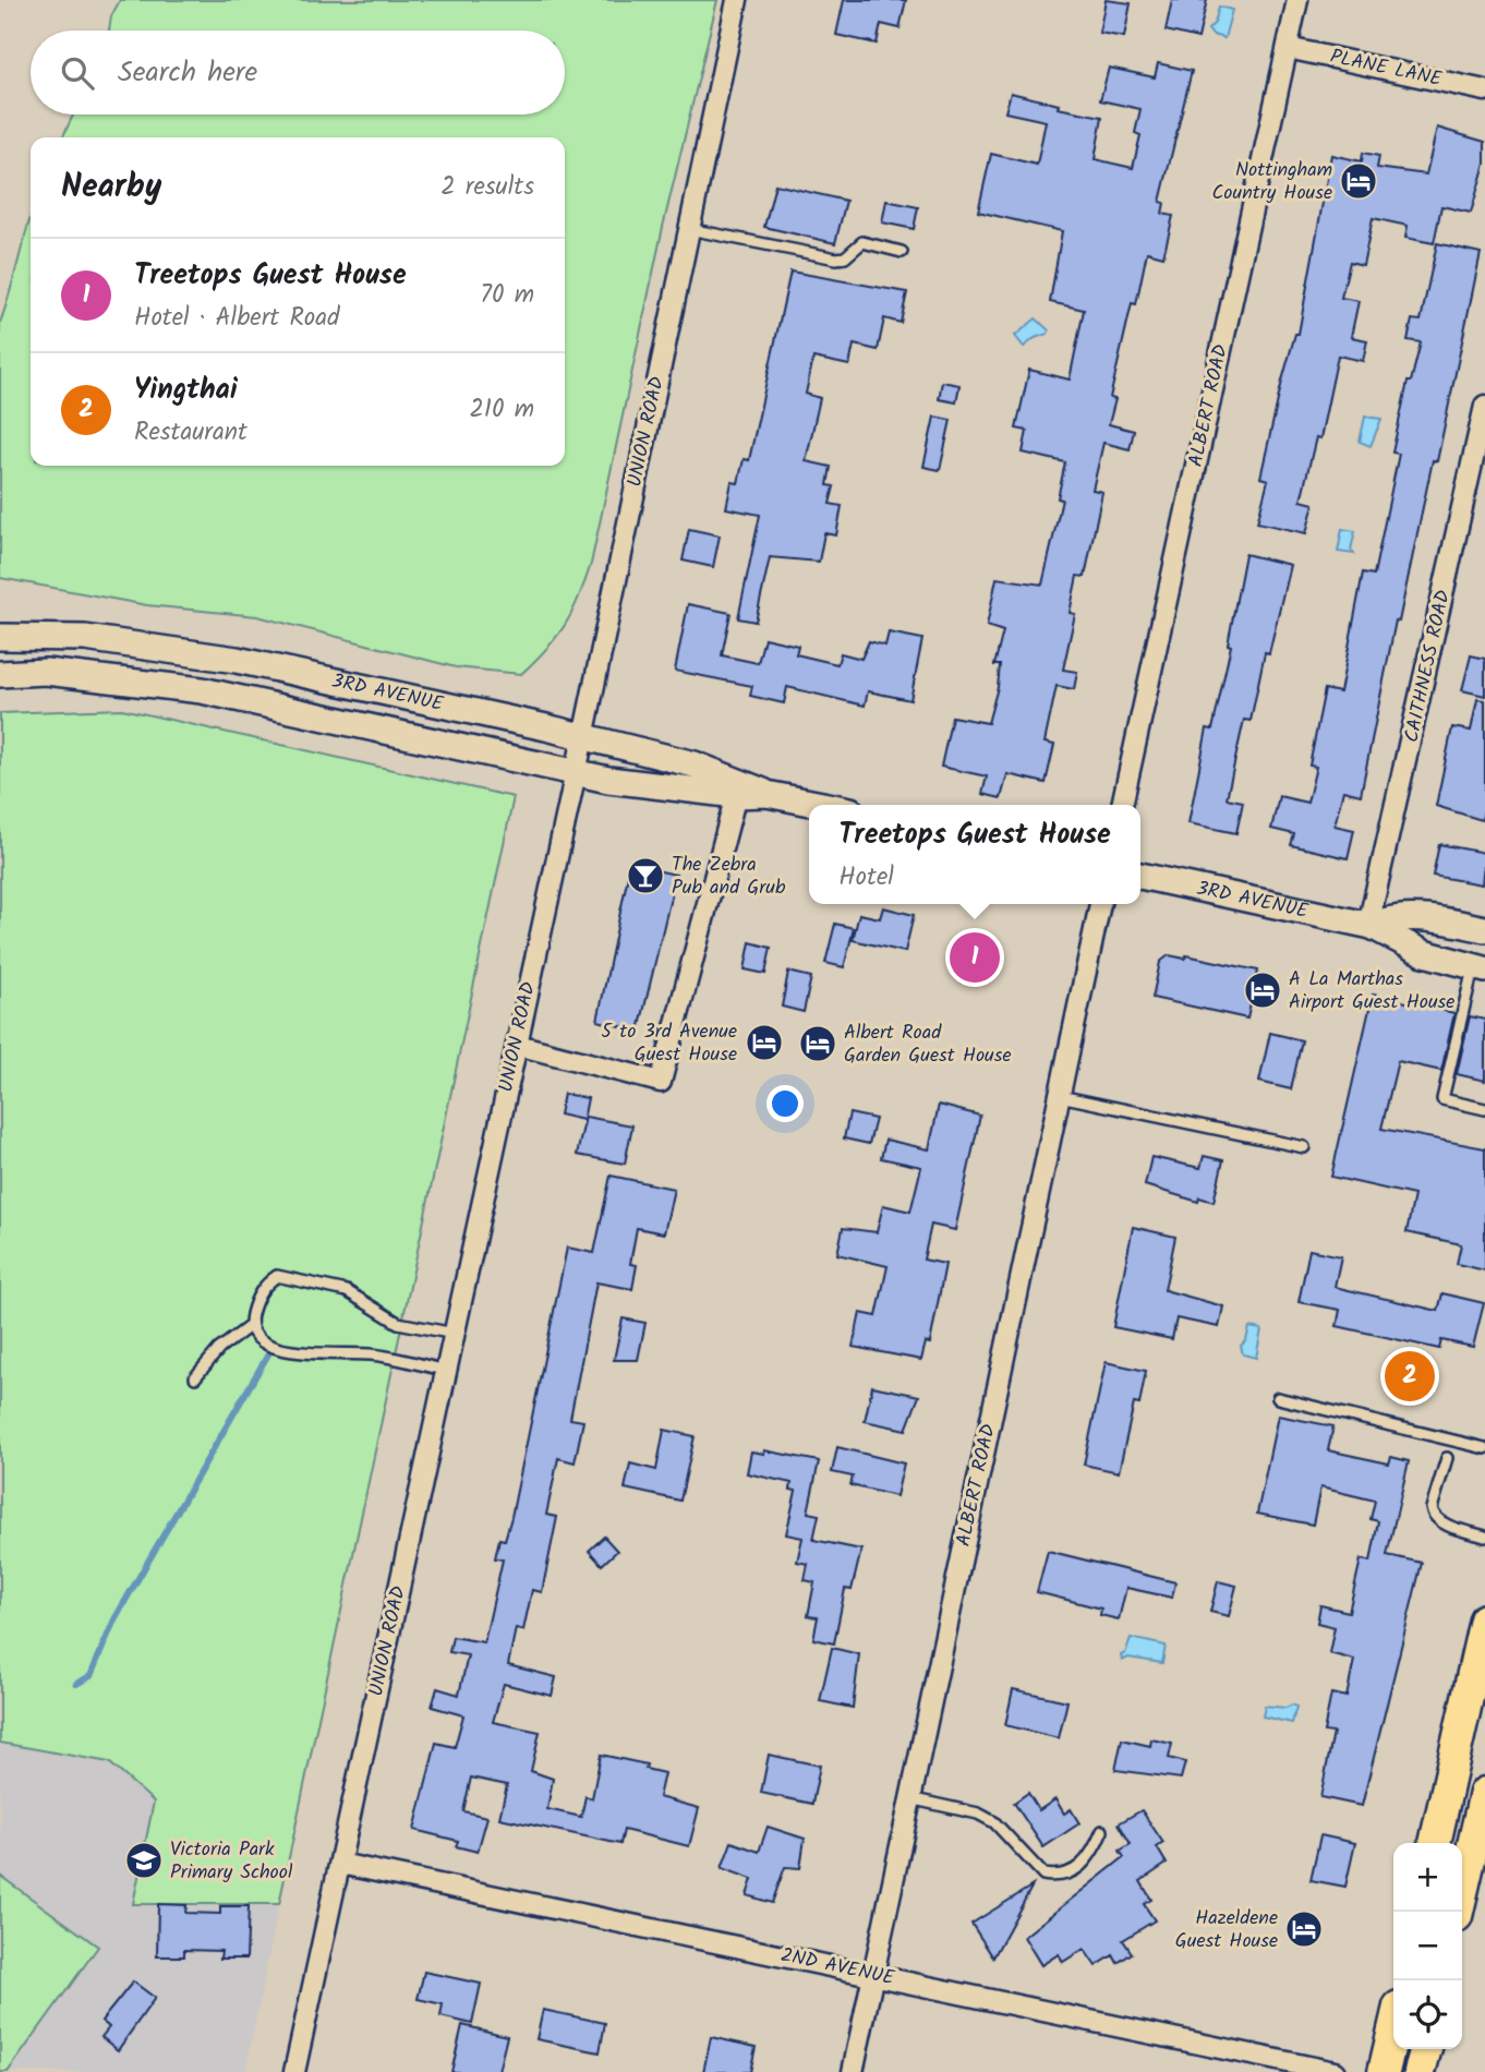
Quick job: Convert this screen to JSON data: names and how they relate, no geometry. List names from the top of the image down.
{
  "streets": {
    "street": [
      "PLANE LANE",
      "ALBERT ROAD",
      "UNION ROAD",
      "CAITHNESS ROAD",
      "3RD AVENUE",
      "2ND AVENUE"
    ]
  },
  "crossings": [
    ["PLANE LANE", "ALBERT ROAD"],
    ["ALBERT ROAD", "2ND AVENUE"],
    ["UNION ROAD", "3RD AVENUE"],
    ["UNION ROAD", "2ND AVENUE"],
    ["CAITHNESS ROAD", "3RD AVENUE"]
  ],
  "places": {
    "hotel": [
      "Nottingham Country House",
      "A La Marthas Airport Guest House",
      "5 to 3rd Avenue Guest House",
      "Albert Road Garden Guest House",
      "Hazeldene Guest House"
    ],
    "bar": ["The Zebra Pub and Grub"],
    "school or university": ["Victoria Park Primary School"]
  },
  "page": {
    "search": "Search here",
    "heading": ["Nearby", "2 results"],
    "list": [
      {
        "mark": "1",
        "name": "Treetops Guest House",
        "note": "Hotel · Albert Road",
        "value": "70 m"
      },
      {
        "mark": "2",
        "name": "Yingthai",
        "note": "Restaurant",
        "value": "210 m"
      }
    ],
    "popup": ["Treetops Guest House", "Hotel"],
    "pins": ["1", "2"],
    "map_buttons": ["+", "−"]
  }
}
